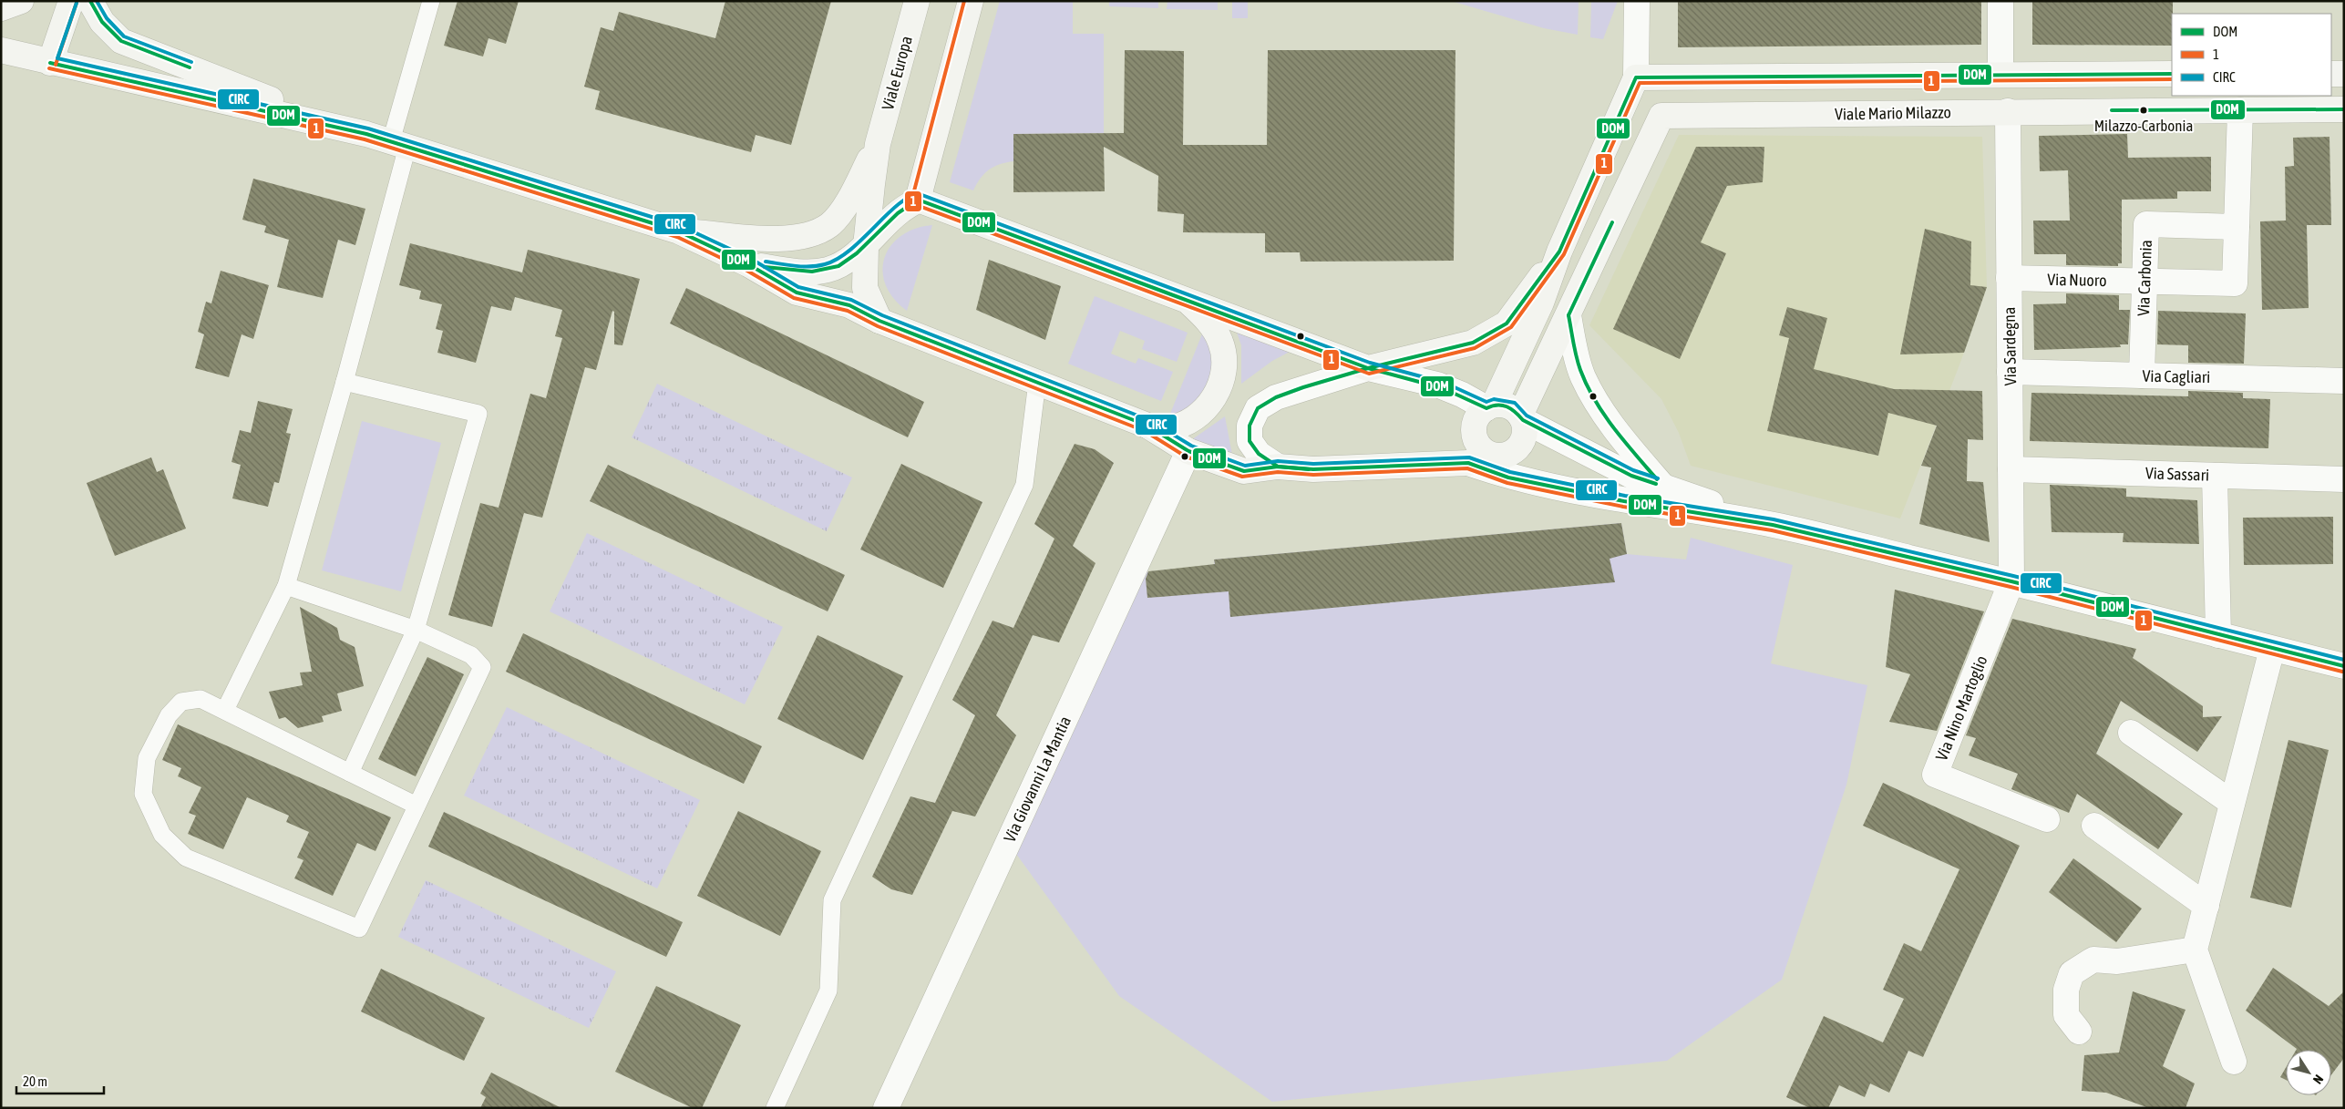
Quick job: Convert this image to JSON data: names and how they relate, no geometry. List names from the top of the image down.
{
  "streets": {
    "street": [
      "Viale Europa",
      "Viale Mario Milazzo",
      "Via Carbonia",
      "Via Nuoro",
      "Via Sardegna",
      "Via Cagliari",
      "Via Sassari",
      "Via Nino Martoglio",
      "Via Giovanni La Mantia"
    ]
  },
  "crossings": [
    ["Viale Mario Milazzo", "Via Sardegna"],
    ["Via Carbonia", "Via Nuoro"],
    ["Via Carbonia", "Via Cagliari"],
    ["Via Nuoro", "Via Sardegna"],
    ["Via Sardegna", "Via Cagliari"],
    ["Via Sardegna", "Via Sassari"],
    ["Via Sardegna", "Via Nino Martoglio"]
  ],
  "places": ["Milazzo-Carbonia"],
  "lines": ["transit line DOM", "transit line 1", "transit line CIRC"],
  "legend": ["DOM", "1", "CIRC"],
  "scale_bar": "20 m",
  "north": "bottom right"
}
